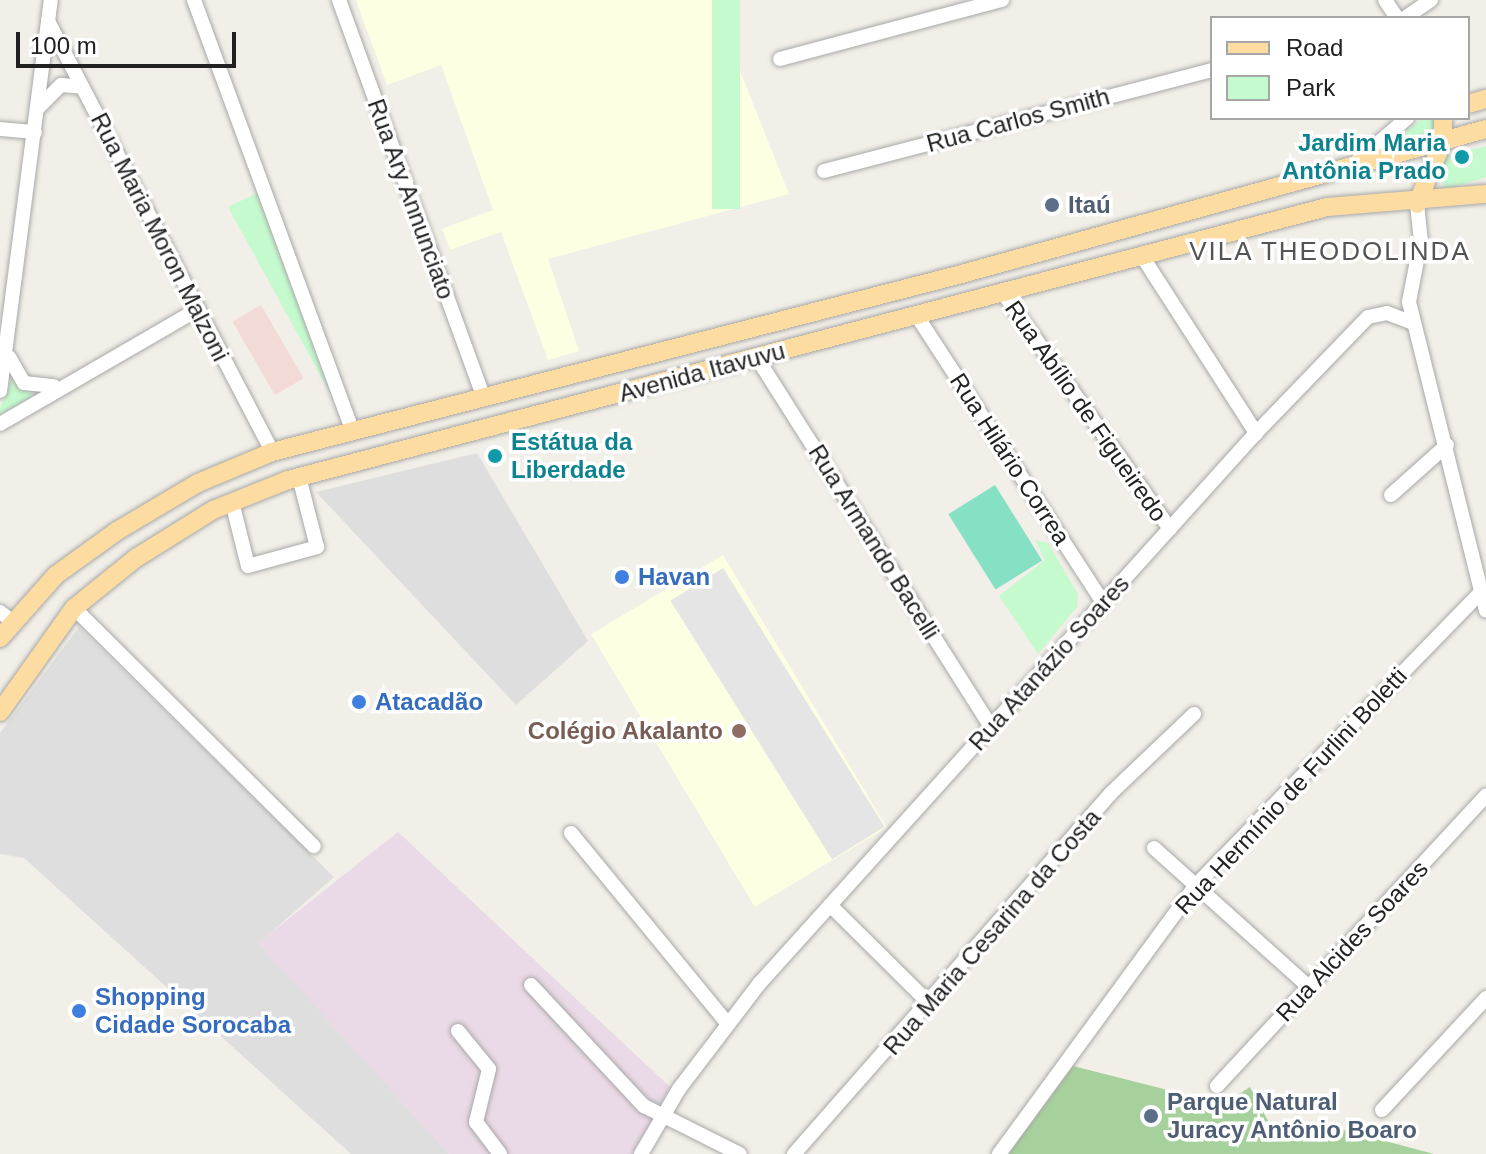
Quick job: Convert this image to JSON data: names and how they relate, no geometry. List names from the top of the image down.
{
  "streets": {
    "main road": ["Avenida Itavuvu"],
    "street": [
      "Rua Carlos Smith",
      "Rua Ary Annunciato",
      "Rua Maria Moron Malzoni",
      "Rua Abílio de Figueiredo",
      "Rua Hilário Correa",
      "Rua Armando Bacelli",
      "Rua Atanázio Soares",
      "Rua Hermínio de Furlini Boletti",
      "Rua Maria Cesarina da Costa",
      "Rua Alcides Soares"
    ]
  },
  "crossings": [
    ["Rua Ary Annunciato", "Avenida Itavuvu"],
    ["Rua Maria Moron Malzoni", "Avenida Itavuvu"],
    ["Avenida Itavuvu", "Rua Abílio de Figueiredo"],
    ["Avenida Itavuvu", "Rua Hilário Correa"],
    ["Avenida Itavuvu", "Rua Armando Bacelli"],
    ["Rua Abílio de Figueiredo", "Rua Atanázio Soares"],
    ["Rua Hilário Correa", "Rua Atanázio Soares"],
    ["Rua Armando Bacelli", "Rua Atanázio Soares"]
  ],
  "districts": ["VILA THEODOLINDA"],
  "places": [
    "Jardim Maria Antônia Prado",
    "Itaú",
    "Estátua da Liberdade",
    "Havan",
    "Atacadão",
    "Colégio Akalanto",
    "Shopping Cidade Sorocaba",
    "Parque Natural Juracy Antônio Boaro"
  ],
  "legend": ["Road", "Park"],
  "scale_bar": "100 m"
}
